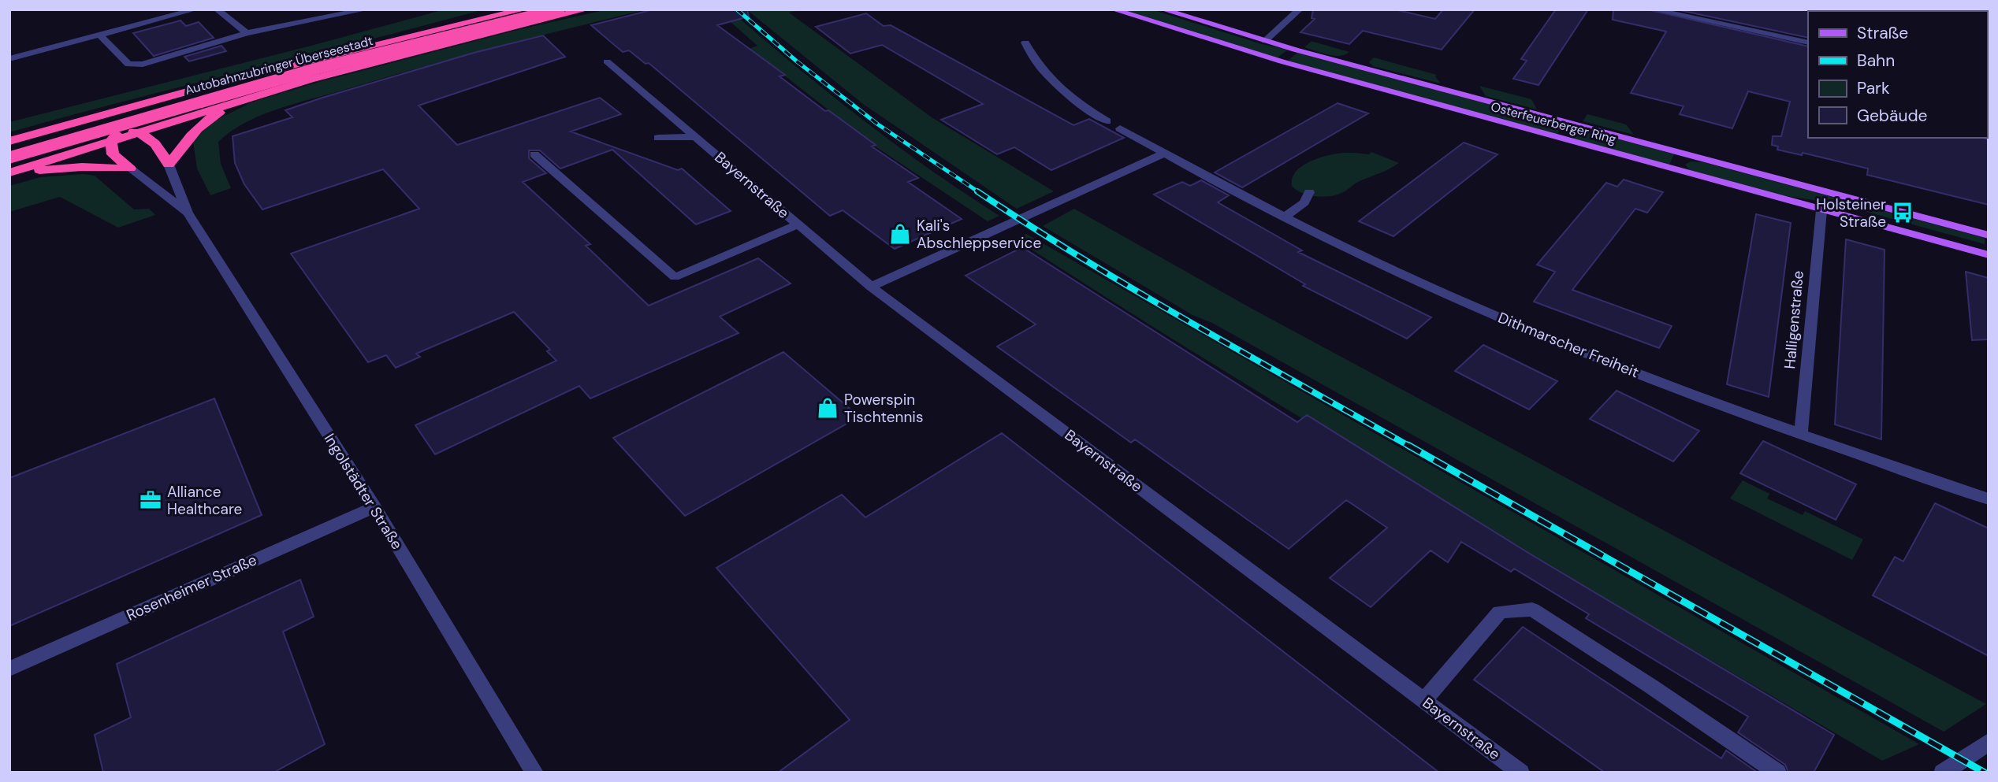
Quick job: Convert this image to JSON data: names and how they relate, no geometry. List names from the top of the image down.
{
  "streets": {
    "highway": ["Autobahnzubringer Überseestadt"],
    "main road": ["Osterfeuerberger Ring"],
    "street": [
      "Bayernstraße",
      "Halligenstraße",
      "Dithmarscher Freiheit",
      "Ingolstädter Straße",
      "Rosenheimer Straße"
    ]
  },
  "crossings": [
    ["Osterfeuerberger Ring", "Halligenstraße"],
    ["Halligenstraße", "Dithmarscher Freiheit"],
    ["Ingolstädter Straße", "Rosenheimer Straße"]
  ],
  "places": {
    "bus stop": ["Holsteiner Straße"],
    "shop": ["Kali's Abschleppservice", "Powerspin Tischtennis"],
    "office": ["Alliance Healthcare"]
  },
  "legend": [
    "Straße",
    "Bahn",
    "Park",
    "Gebäude"
  ]
}
